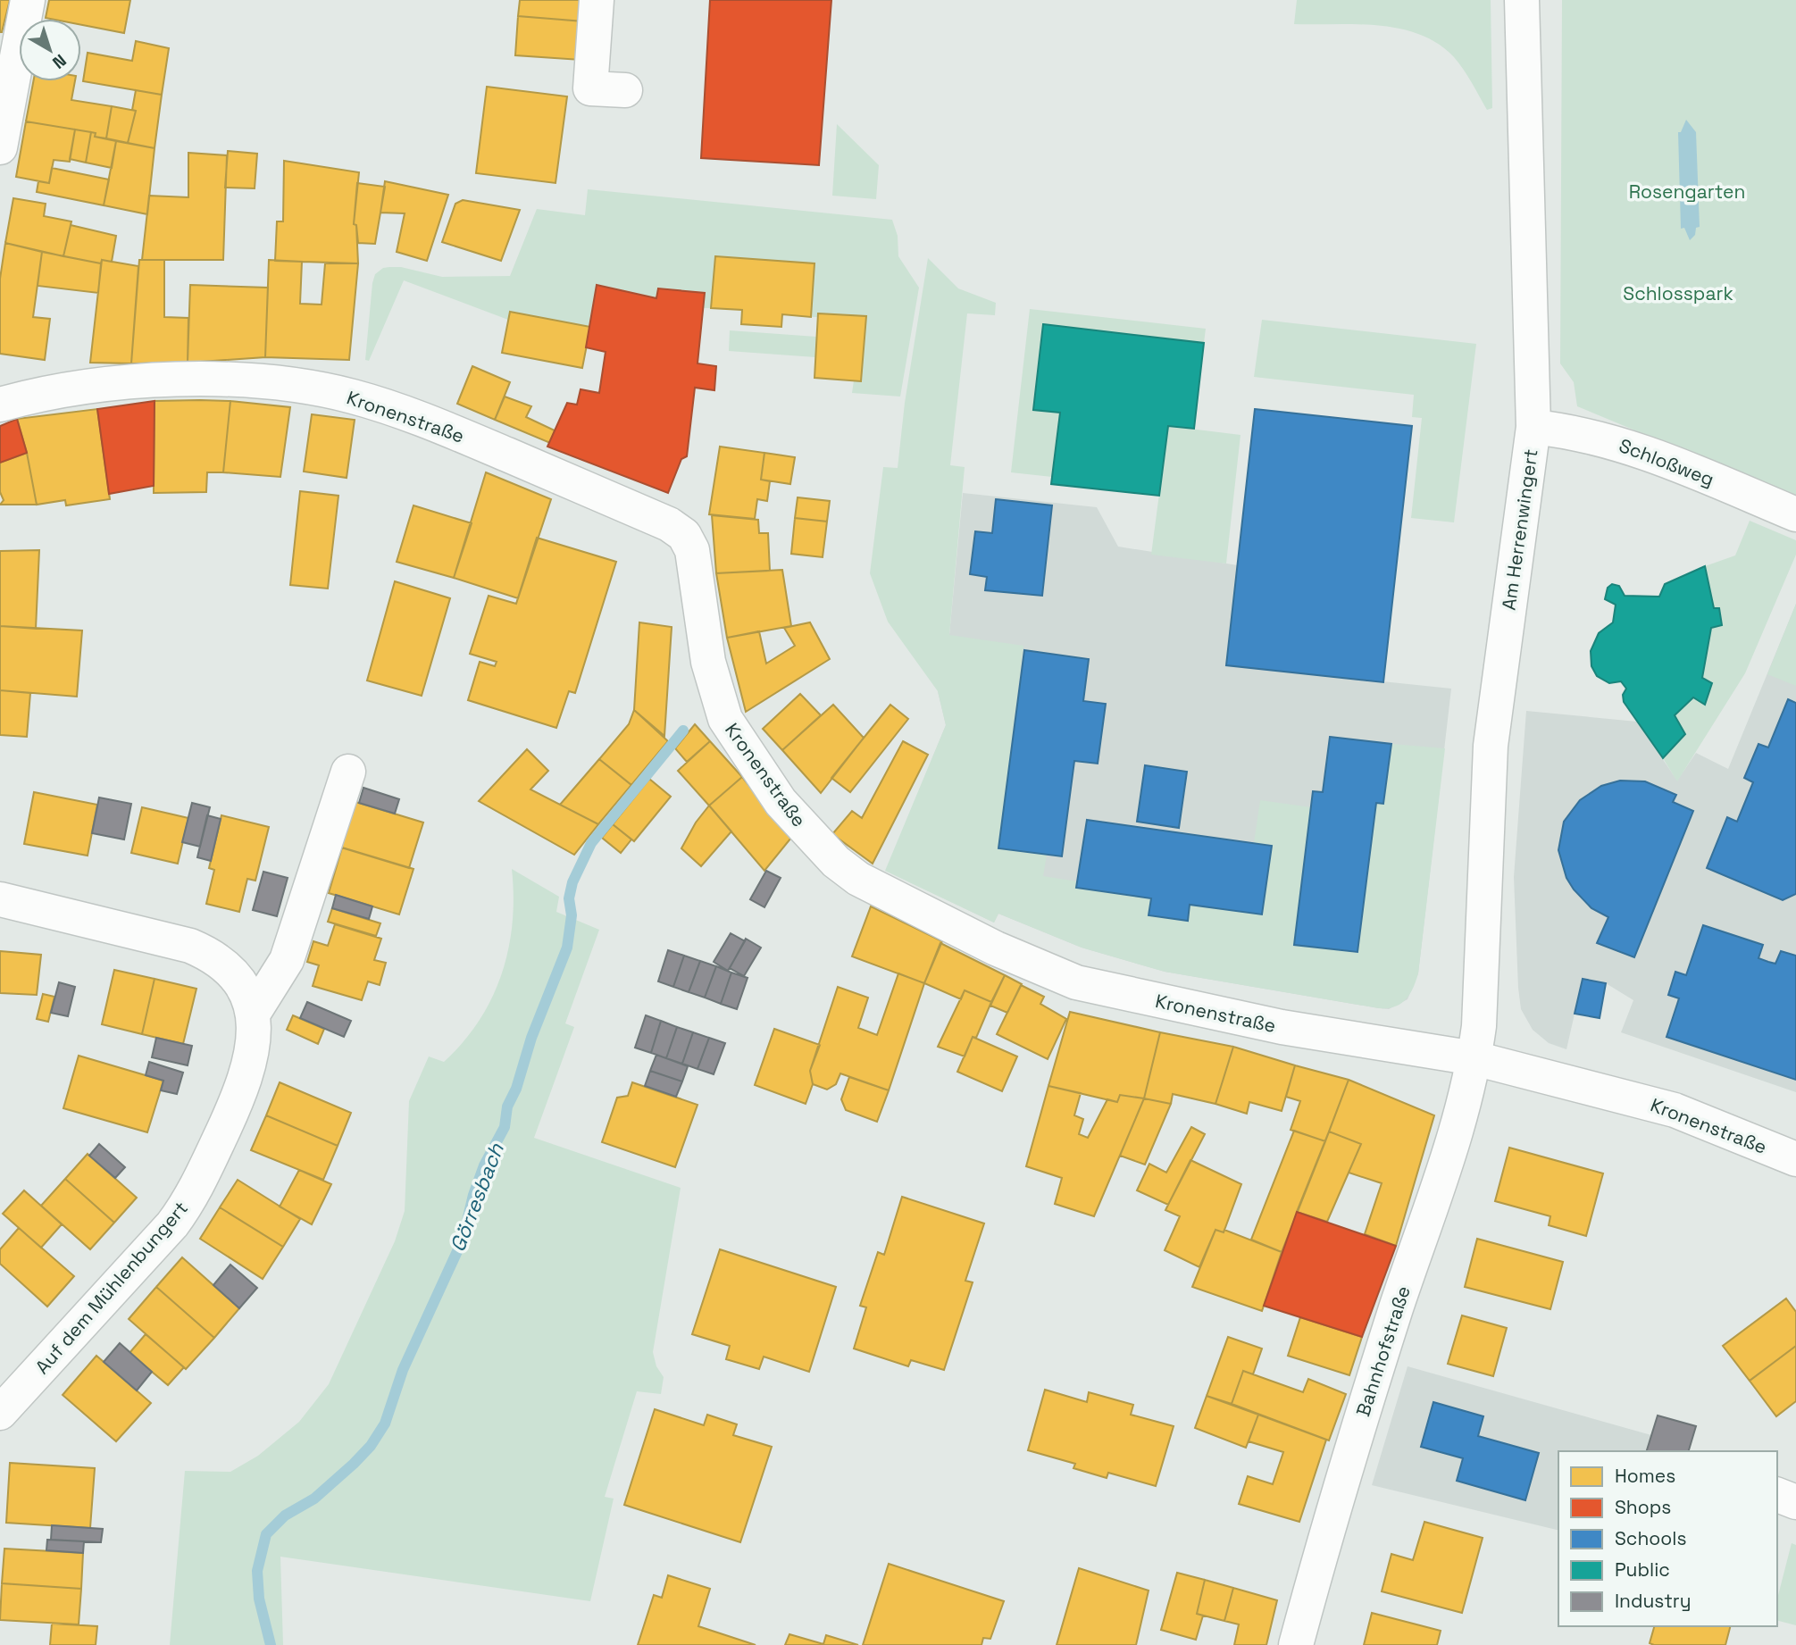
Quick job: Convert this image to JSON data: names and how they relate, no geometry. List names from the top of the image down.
{
  "streets": {
    "street": [
      "Kronenstraße",
      "Schloßweg",
      "Am Herrenwingert",
      "Auf dem Mühlenbungert",
      "Bahnhofstraße"
    ]
  },
  "crossings": [
    ["Kronenstraße", "Am Herrenwingert"],
    ["Kronenstraße", "Bahnhofstraße"],
    ["Schloßweg", "Am Herrenwingert"],
    ["Am Herrenwingert", "Bahnhofstraße"]
  ],
  "water": ["Görresbach"],
  "parks": ["Rosengarten", "Schlosspark"],
  "legend": [
    "Homes",
    "Shops",
    "Schools",
    "Public",
    "Industry"
  ],
  "north": "bottom right"
}
